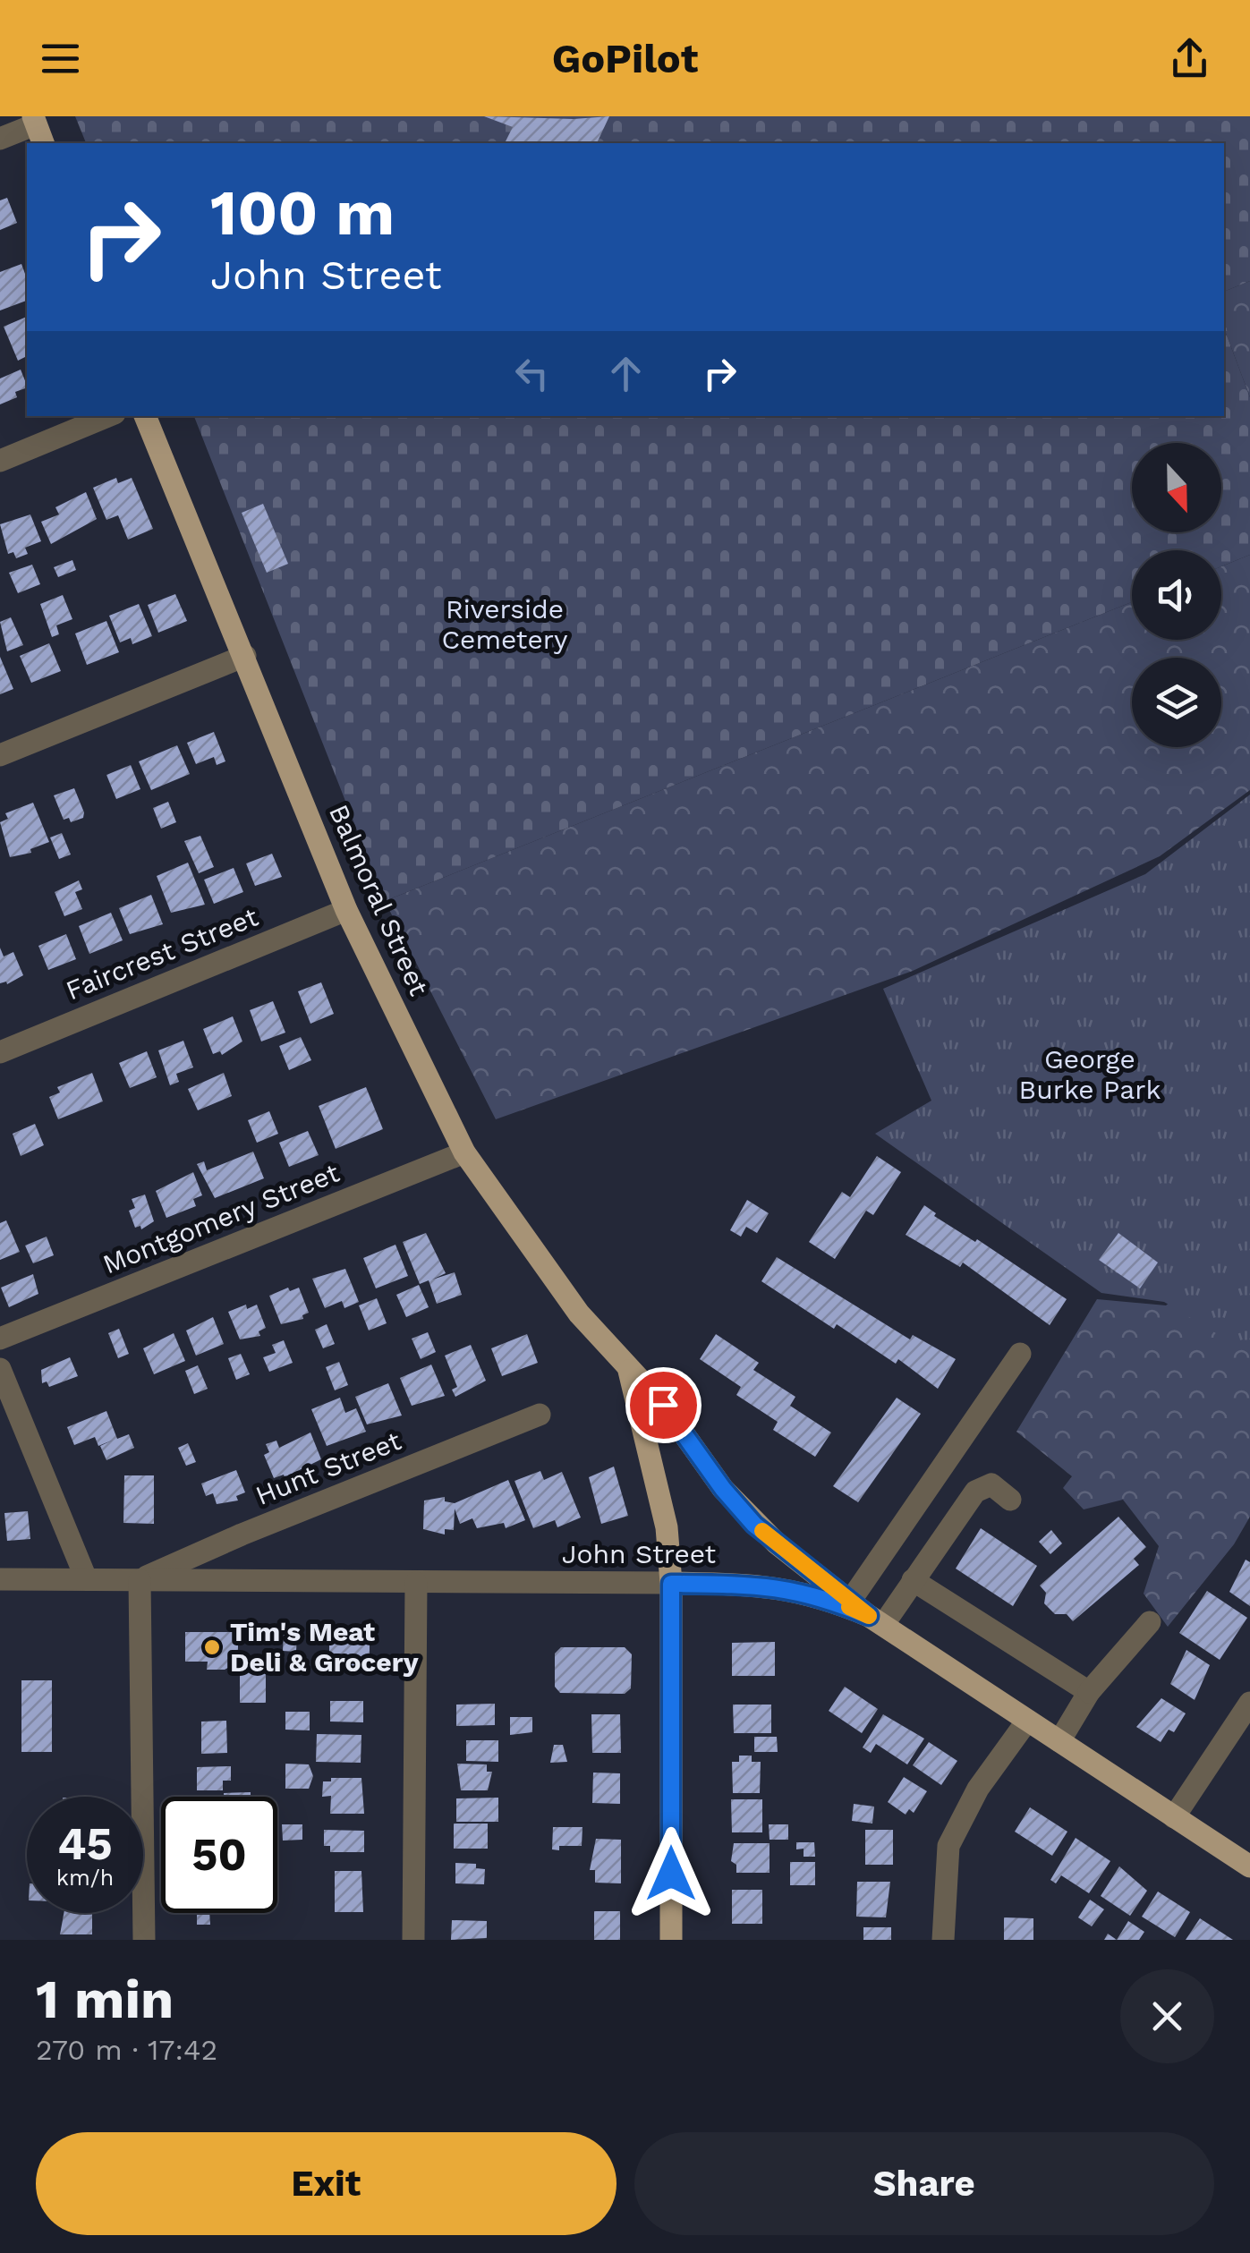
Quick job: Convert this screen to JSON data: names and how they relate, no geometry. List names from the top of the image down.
{
  "streets": {
    "main road": ["Balmoral Street", "John Street"],
    "street": ["Faircrest Street", "Montgomery Street", "Hunt Street"]
  },
  "crossings": [
    ["Balmoral Street", "Faircrest Street"],
    ["Balmoral Street", "Montgomery Street"],
    ["Balmoral Street", "John Street"],
    ["Hunt Street", "John Street"]
  ],
  "parks": ["Riverside Cemetery", "George Burke Park"],
  "places": ["Tim's Meat Deli & Grocery"],
  "north": "bottom",
  "page": {
    "header": "GoPilot",
    "turn": ["100 m", "John Street"],
    "speed": "45 km/h",
    "limit": "50",
    "heading": ["1 min", "270 m · 17:42"],
    "buttons": ["Exit", "Share"]
  }
}
